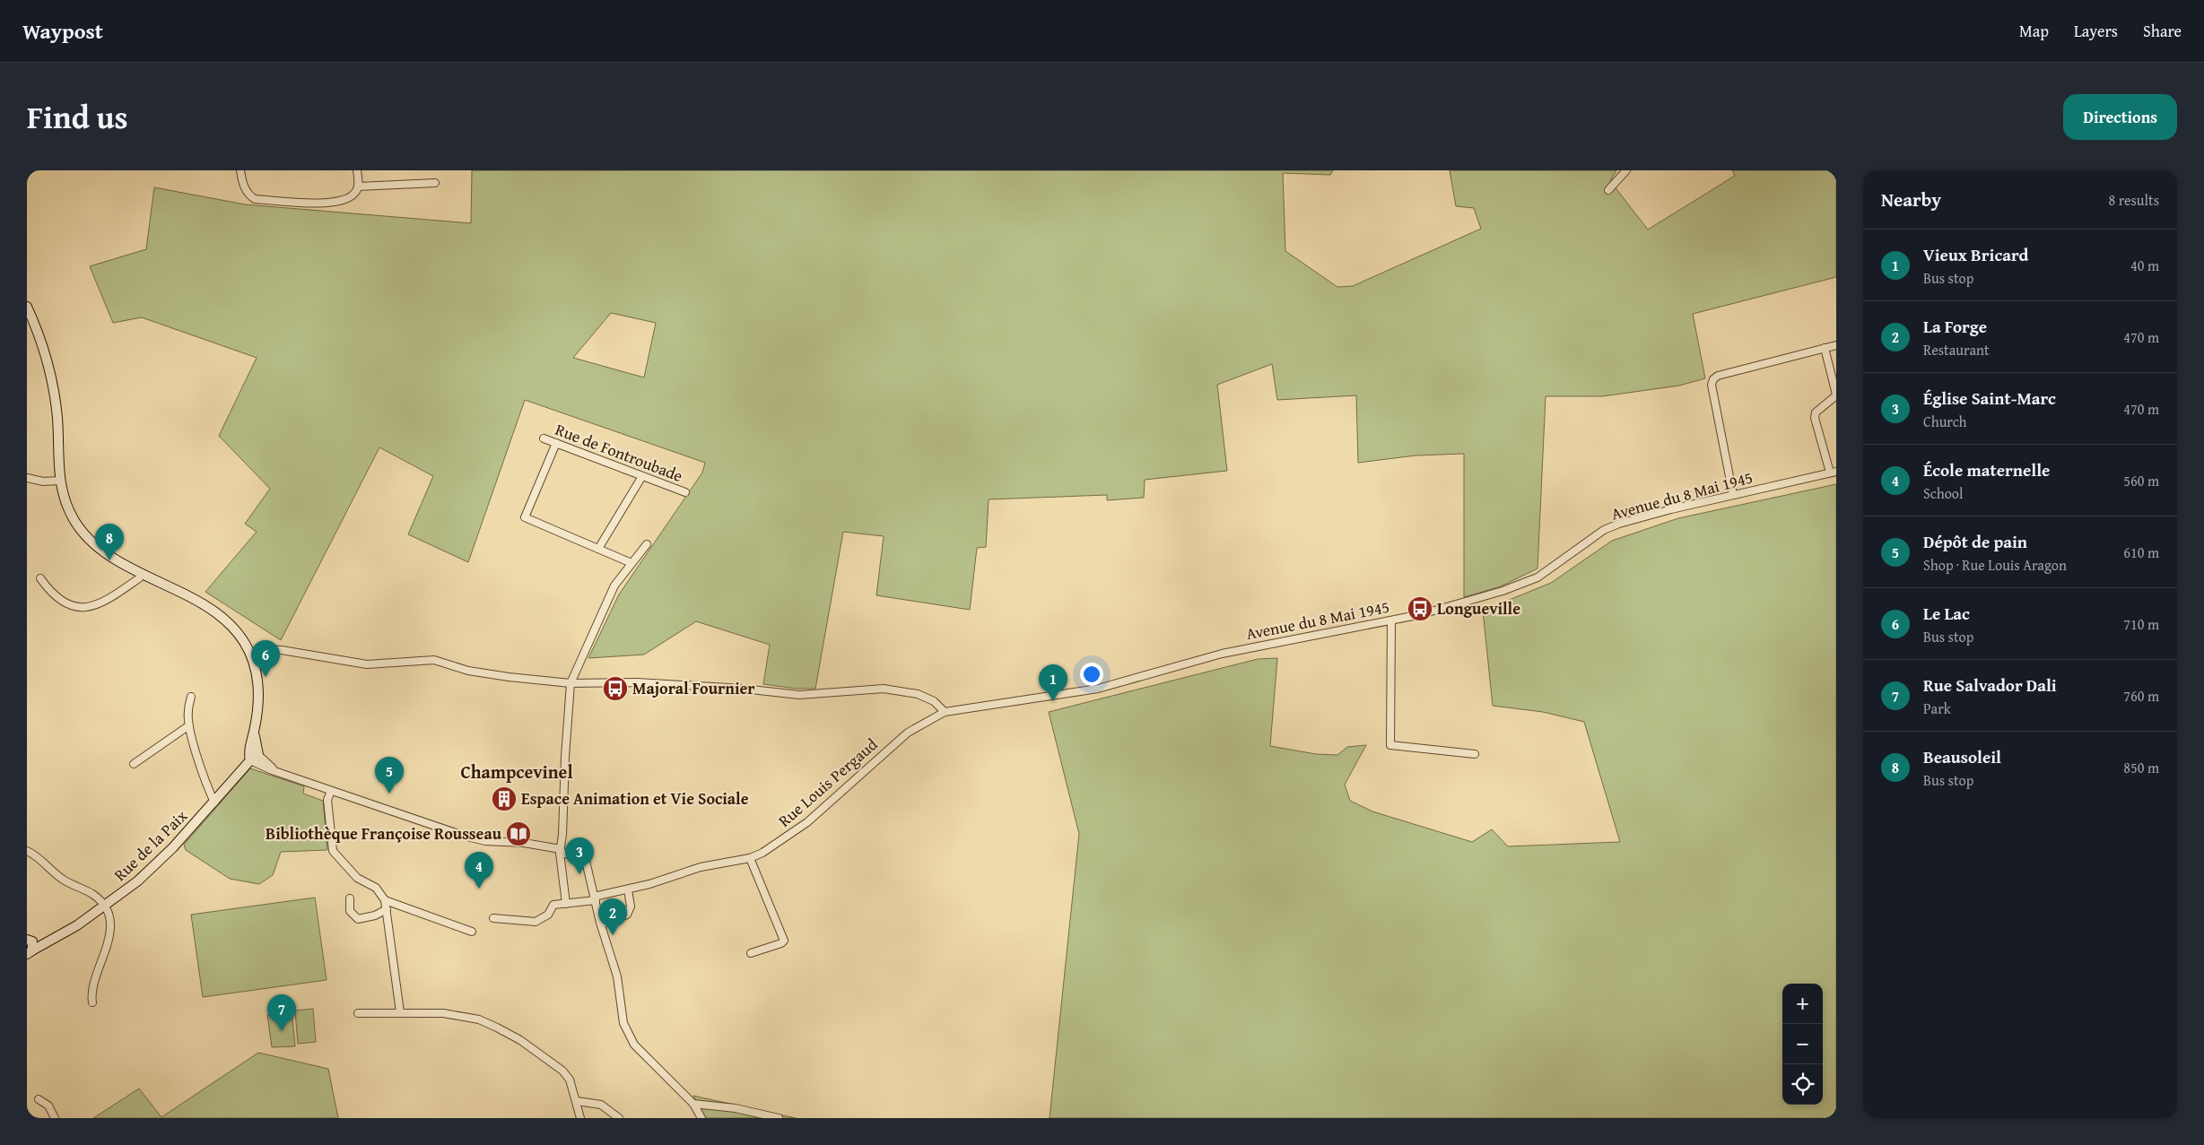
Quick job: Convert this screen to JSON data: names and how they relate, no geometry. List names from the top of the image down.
{
  "streets": {
    "main road": ["Rue de la Paix"],
    "street": ["Rue de Fontroubade", "Avenue du 8 Mai 1945", "Rue Louis Pergaud"]
  },
  "crossings": [
    ["Avenue du 8 Mai 1945", "Rue Louis Pergaud"]
  ],
  "districts": ["Champcevinel"],
  "places": {
    "bus stop": ["Longueville", "Majoral Fournier"],
    "building": ["Espace Animation et Vie Sociale"],
    "library": ["Bibliothèque Françoise Rousseau"]
  },
  "page": {
    "header": "Waypost",
    "nav": ["Map", "Layers", "Share"],
    "title": "Find us",
    "buttons": "Directions",
    "heading": ["Nearby", "8 results"],
    "list": [
      {
        "mark": "1",
        "name": "Vieux Bricard",
        "note": "Bus stop",
        "value": "40 m"
      },
      {
        "mark": "2",
        "name": "La Forge",
        "note": "Restaurant",
        "value": "470 m"
      },
      {
        "mark": "3",
        "name": "Église Saint-Marc",
        "note": "Church",
        "value": "470 m"
      },
      {
        "mark": "4",
        "name": "École maternelle",
        "note": "School",
        "value": "560 m"
      },
      {
        "mark": "5",
        "name": "Dépôt de pain",
        "note": "Shop · Rue Louis Aragon",
        "value": "610 m"
      },
      {
        "mark": "6",
        "name": "Le Lac",
        "note": "Bus stop",
        "value": "710 m"
      },
      {
        "mark": "7",
        "name": "Rue Salvador Dali",
        "note": "Park",
        "value": "760 m"
      },
      {
        "mark": "8",
        "name": "Beausoleil",
        "note": "Bus stop",
        "value": "850 m"
      }
    ],
    "pins": [
      "8",
      "6",
      "1",
      "5",
      "3",
      "4",
      "2",
      "7"
    ],
    "map_buttons": ["+", "−"]
  }
}
